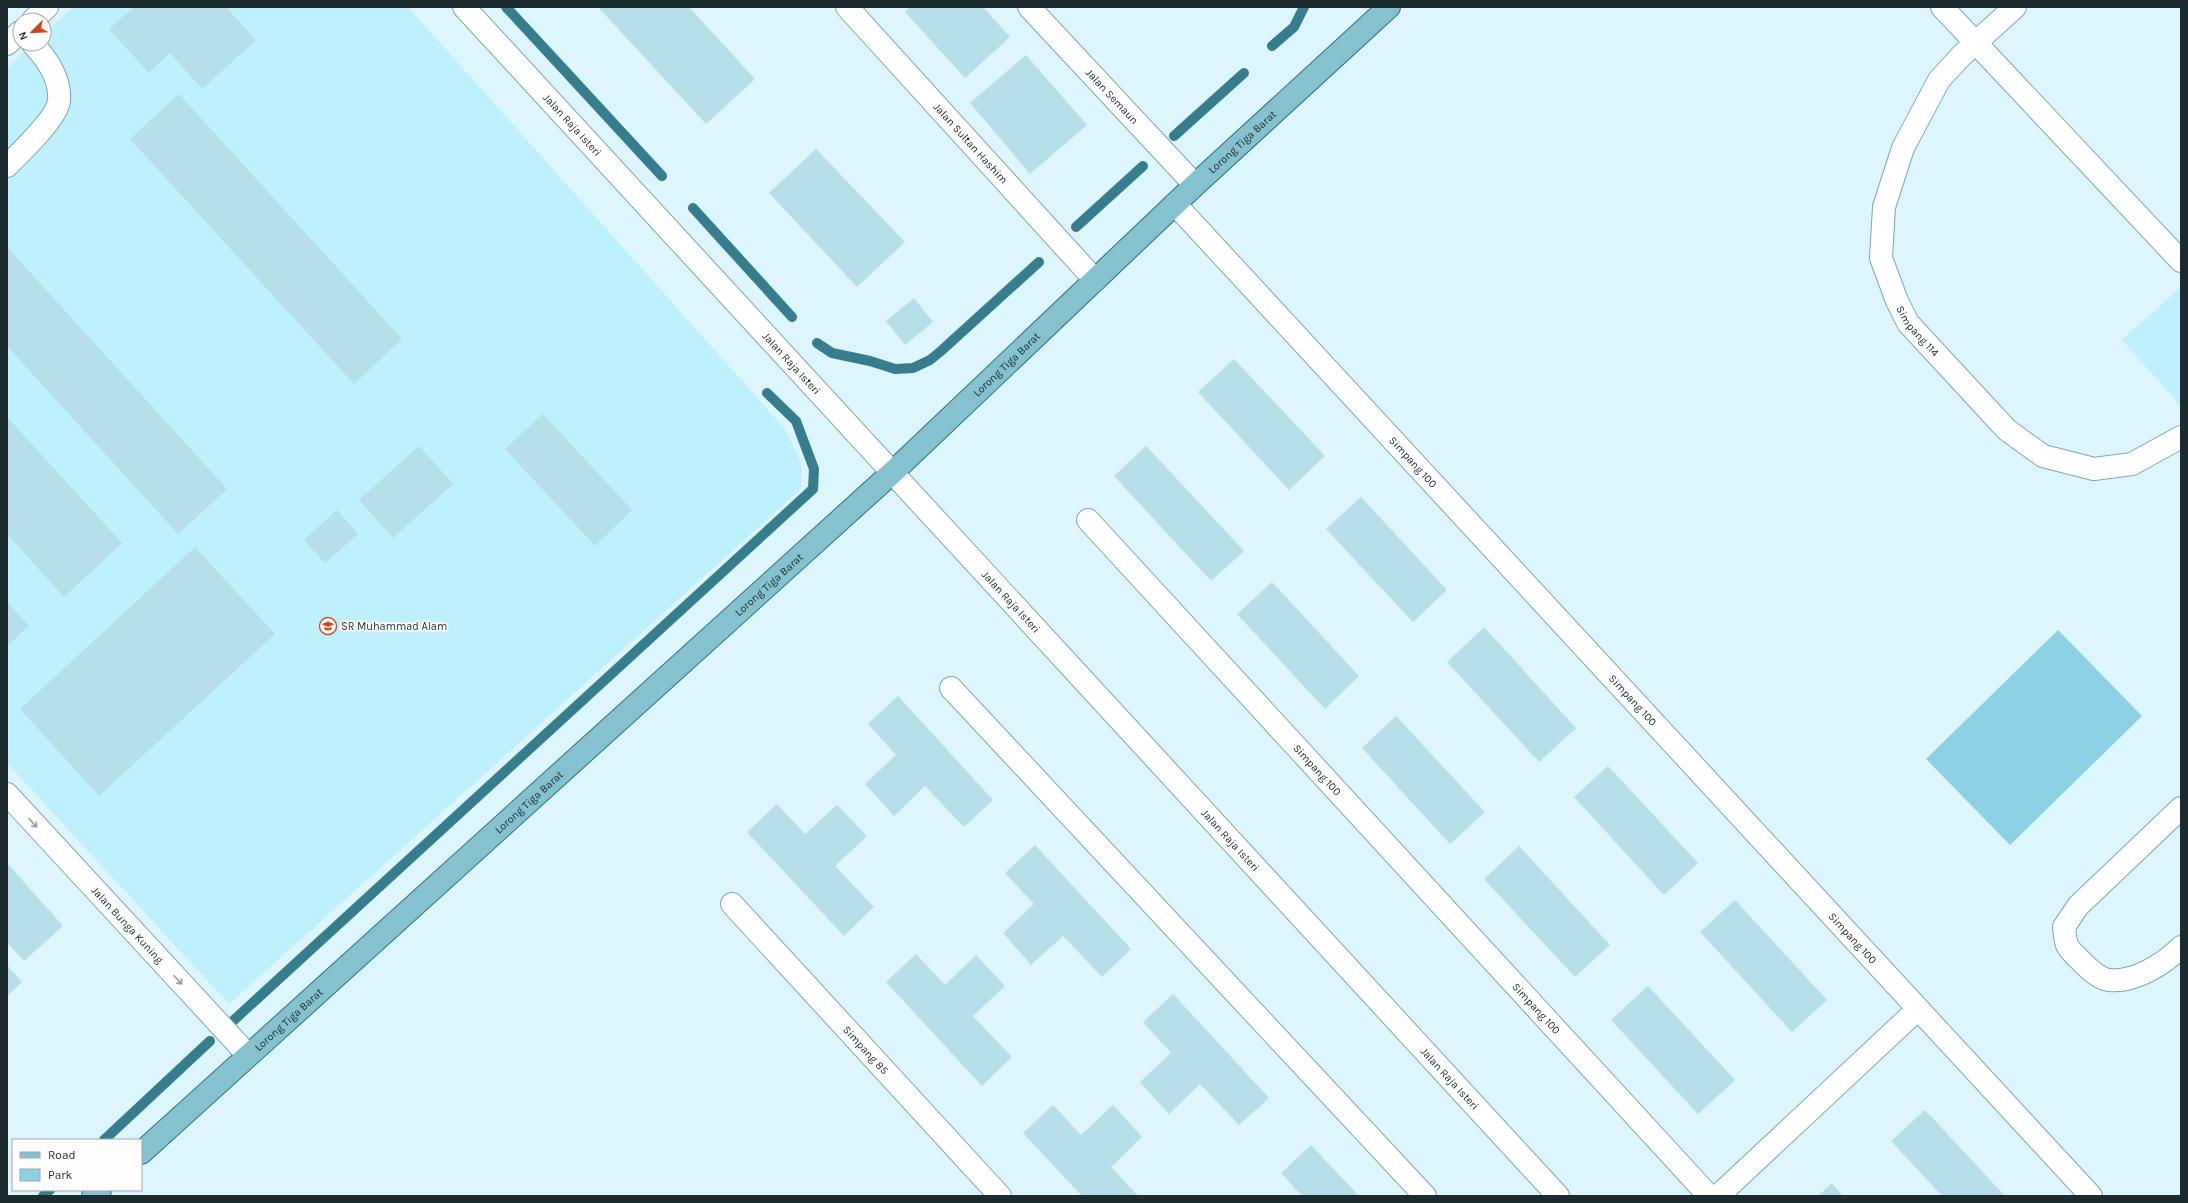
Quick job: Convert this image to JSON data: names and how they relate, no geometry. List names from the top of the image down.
{
  "streets": {
    "main road": ["Lorong Tiga Barat"],
    "street": [
      "Jalan Semaun",
      "Jalan Raja Isteri",
      "Jalan Sultan Hashim",
      "Simpang 114",
      "Simpang 100",
      "Jalan Bunga Kuning",
      "Simpang 85"
    ]
  },
  "crossings": [
    ["Jalan Semaun", "Lorong Tiga Barat"],
    ["Jalan Raja Isteri", "Lorong Tiga Barat"],
    ["Lorong Tiga Barat", "Jalan Sultan Hashim"],
    ["Lorong Tiga Barat", "Simpang 100"],
    ["Lorong Tiga Barat", "Jalan Bunga Kuning"]
  ],
  "one_way": ["Jalan Bunga Kuning"],
  "places": {
    "school or university": ["SR Muhammad Alam"]
  },
  "legend": ["Road", "Park"],
  "north": "bottom left"
}
